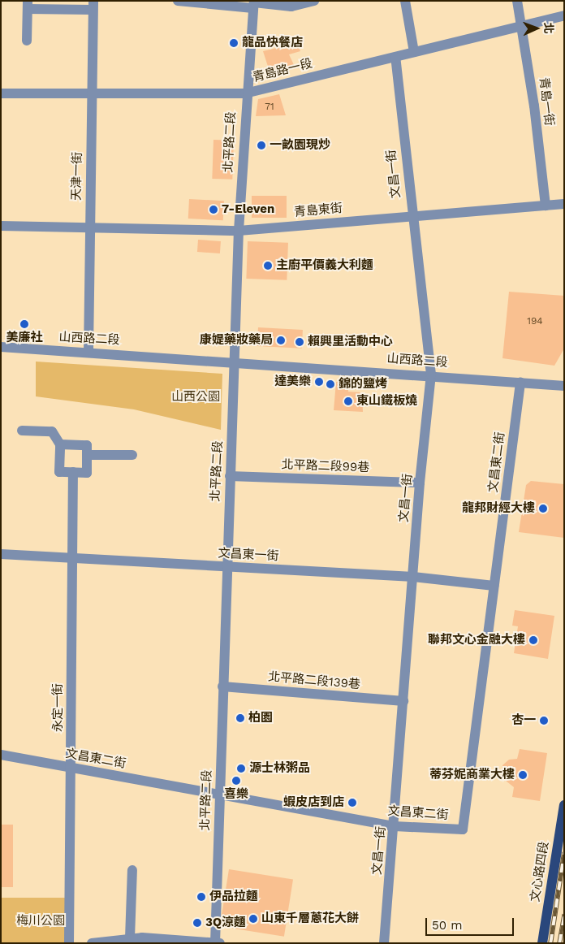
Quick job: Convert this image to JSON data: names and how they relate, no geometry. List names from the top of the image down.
{
  "streets": {
    "main road": ["文心路四段"],
    "street": [
      "青島路一段",
      "青島一街",
      "北平路二段",
      "文昌一街",
      "天津一街",
      "青島東街",
      "山西路二段",
      "文昌東二街",
      "北平路二段99巷",
      "文昌東一街",
      "北平路二段139巷",
      "永定一街"
    ]
  },
  "crossings": [
    ["青島路一段", "青島一街"],
    ["青島路一段", "北平路二段"],
    ["青島路一段", "文昌一街"],
    ["青島路一段", "天津一街"],
    ["青島一街", "青島東街"],
    ["北平路二段", "青島東街"],
    ["北平路二段", "山西路二段"],
    ["北平路二段", "文昌東二街"],
    ["北平路二段", "北平路二段99巷"],
    ["北平路二段", "文昌東一街"],
    ["北平路二段", "北平路二段139巷"],
    ["文昌一街", "青島東街"],
    ["文昌一街", "山西路二段"],
    ["文昌一街", "文昌東二街"],
    ["文昌一街", "北平路二段99巷"],
    ["文昌一街", "文昌東一街"],
    ["文昌一街", "北平路二段139巷"],
    ["天津一街", "青島東街"],
    ["天津一街", "山西路二段"],
    ["山西路二段", "文昌東二街"],
    ["文昌東二街", "文昌東一街"],
    ["文昌東二街", "永定一街"],
    ["文昌東一街", "永定一街"]
  ],
  "parks": ["山西公園", "梅川公園"],
  "places": [
    "龍品快餐店",
    "一畝園現炒",
    "7-Eleven",
    "主廚平價義大利麵",
    "美廉社",
    "康媞藥妝藥局",
    "賴興里活動中心",
    "達美樂",
    "錦的鹽烤",
    "東山鐵板燒",
    "龍邦財經大樓",
    "聯邦文心金融大樓",
    "柏園",
    "杏一",
    "源士林粥品",
    "蒂芬妮商業大樓",
    "喜樂",
    "蝦皮店到店",
    "伊品拉麵",
    "山東千層蔥花大餅",
    "3Q涼麵"
  ],
  "house_numbers": ["71", "194"],
  "scale_bar": "50 m",
  "north": "right"
}
